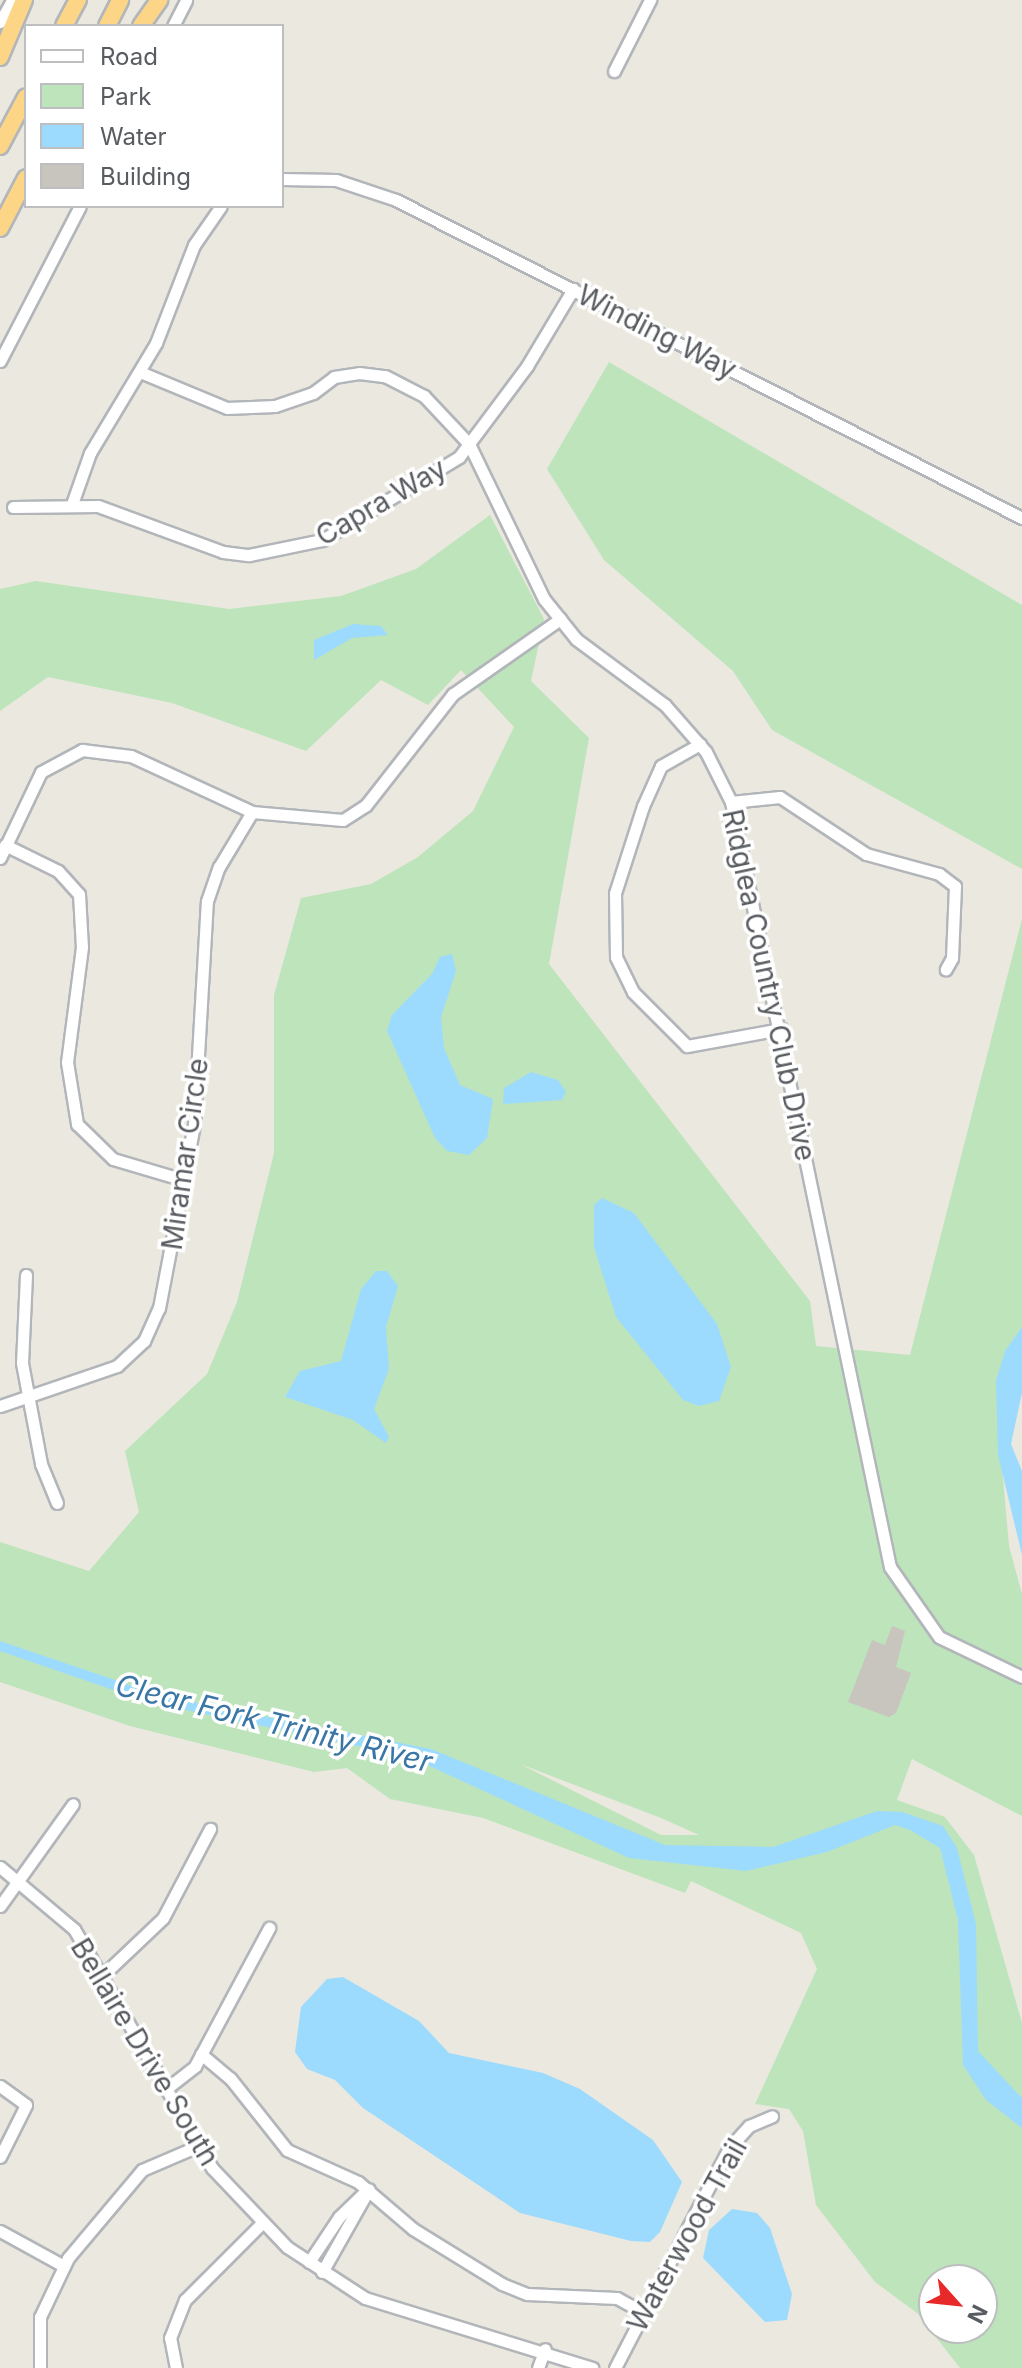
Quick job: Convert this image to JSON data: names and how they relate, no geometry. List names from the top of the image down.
{
  "streets": {
    "street": [
      "Winding Way",
      "Capra Way",
      "Ridglea Country Club Drive",
      "Miramar Circle",
      "Bellaire Drive South",
      "Waterwood Trail"
    ]
  },
  "crossings": [
    ["Winding Way", "Capra Way"],
    ["Capra Way", "Ridglea Country Club Drive"]
  ],
  "water": ["Clear Fork Trinity River"],
  "legend": [
    "Road",
    "Park",
    "Water",
    "Building"
  ],
  "north": "bottom right"
}
